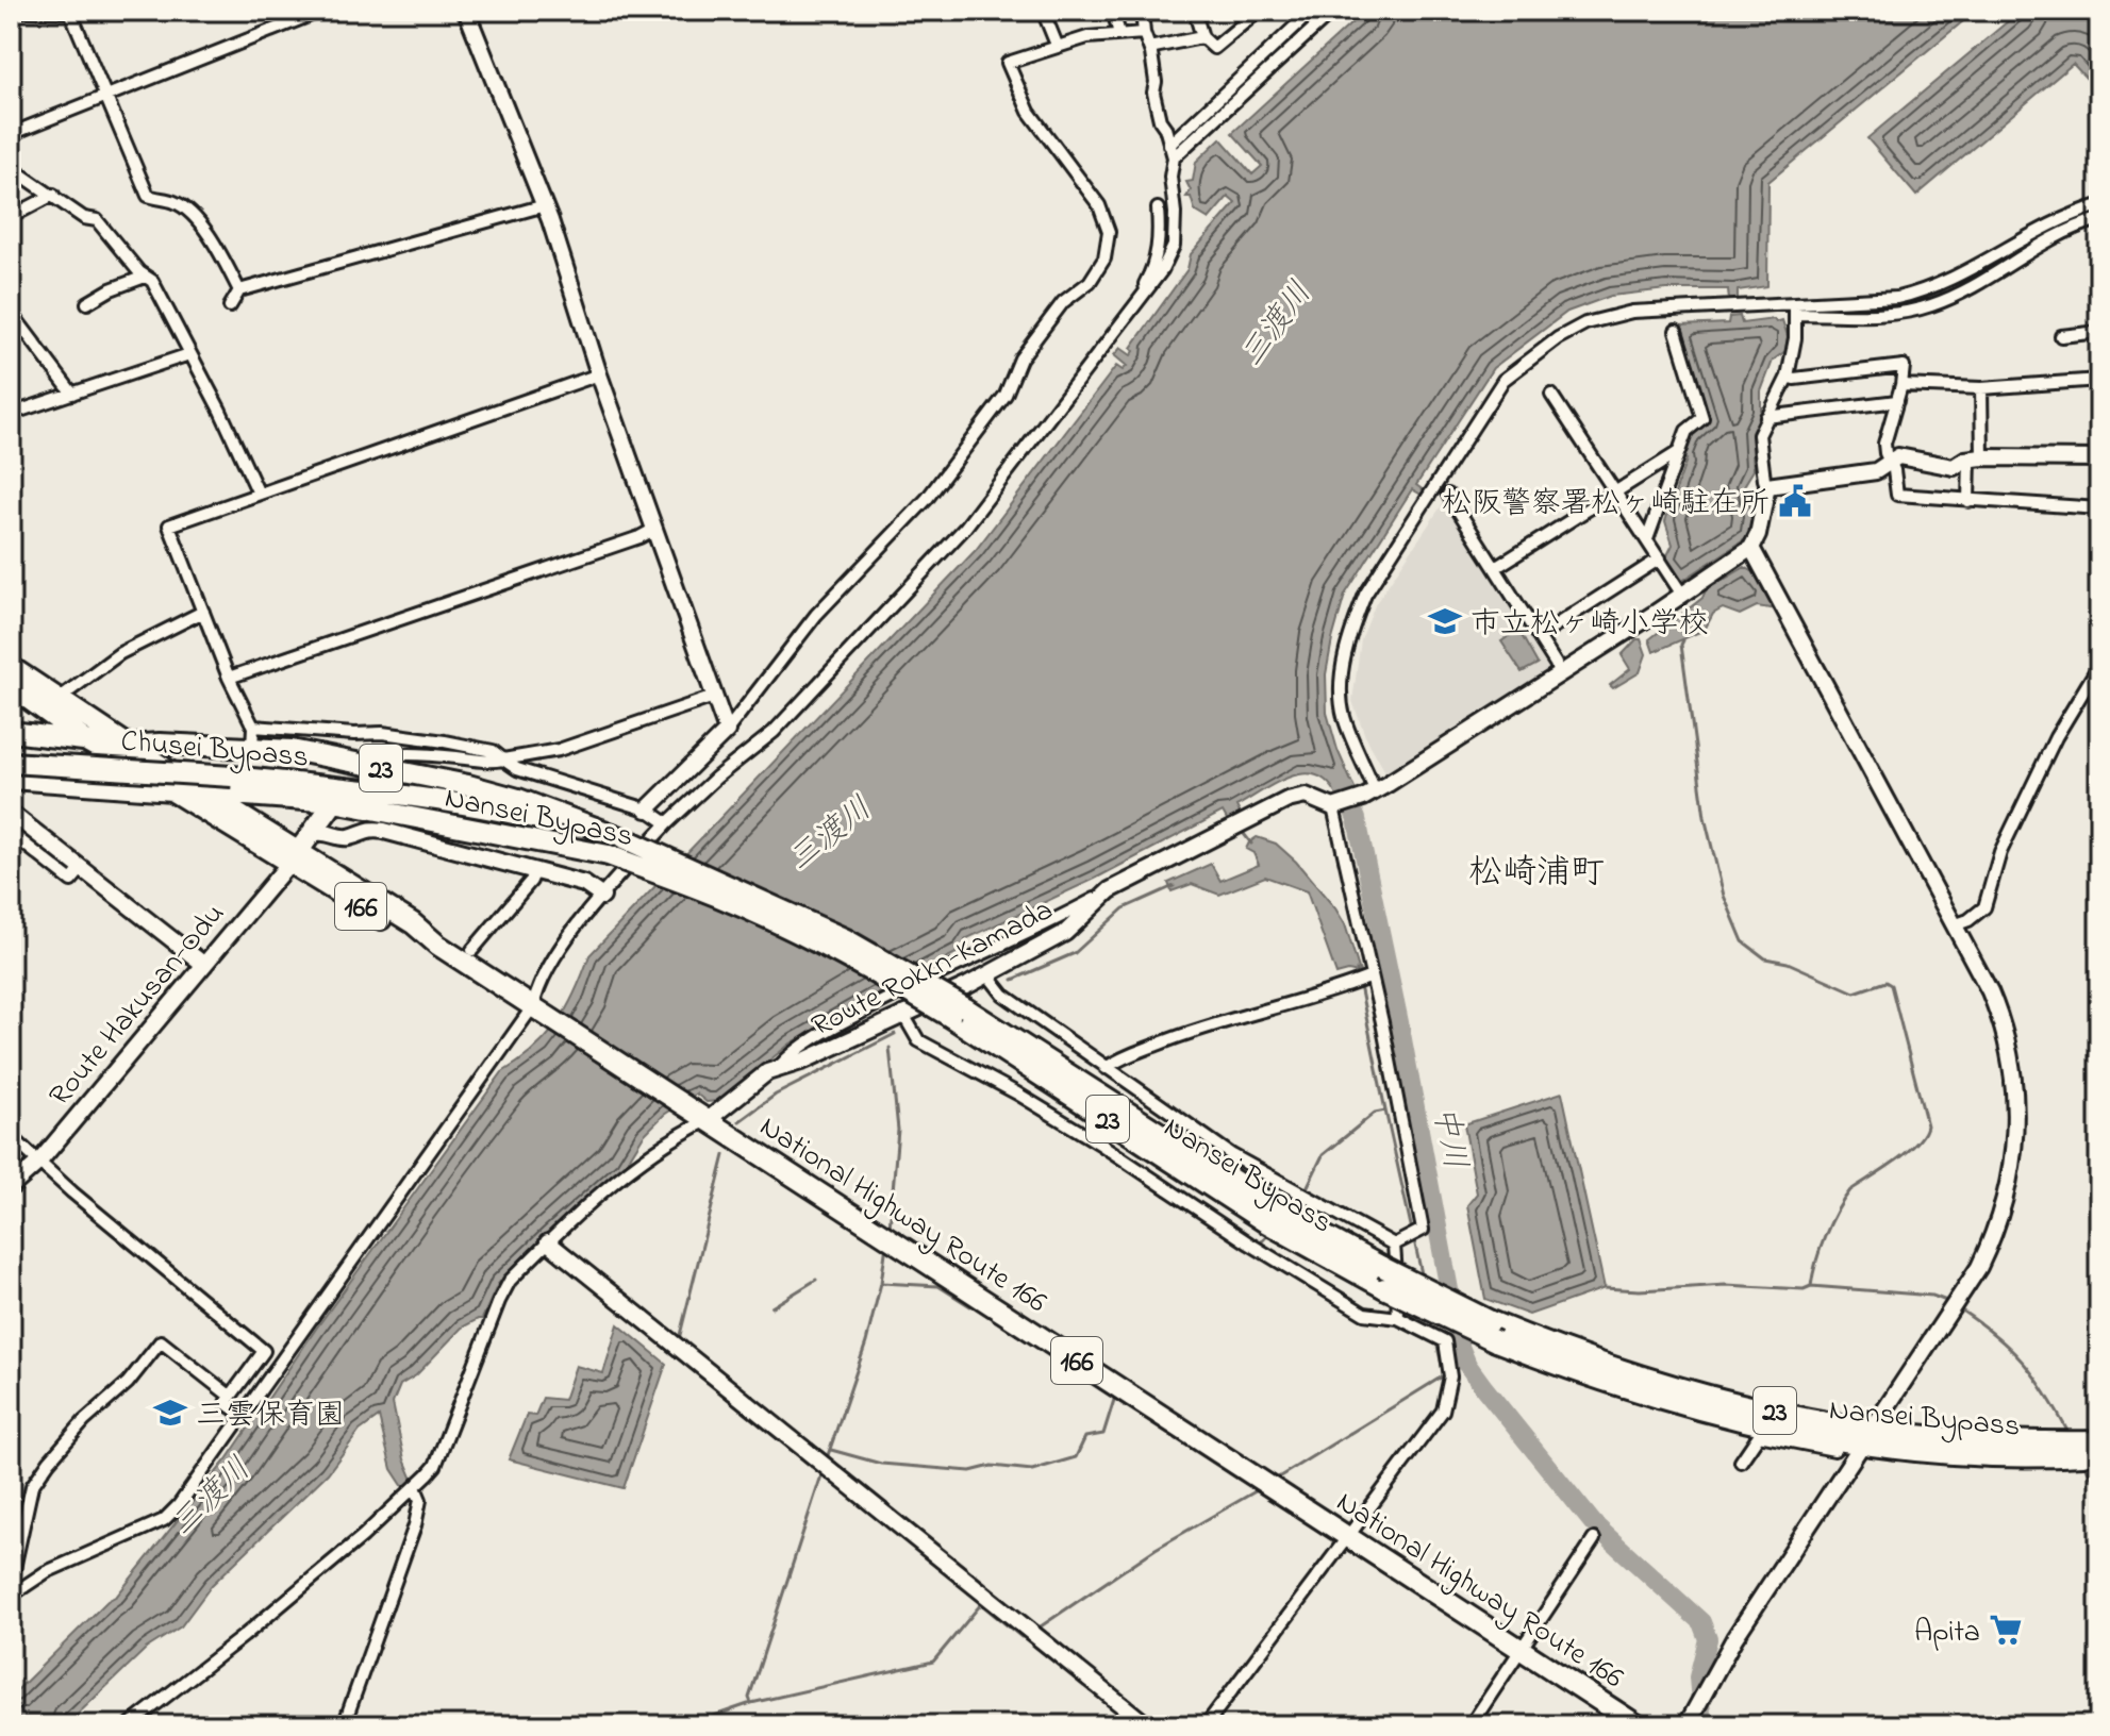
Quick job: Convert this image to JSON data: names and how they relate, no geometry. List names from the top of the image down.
{
  "streets": {
    "highway": [
      "Chusei Bypass",
      "23",
      "Nansei Bypass",
      "166",
      "National Highway Route 166"
    ],
    "street": ["Route Rokkn-Kamada", "Route Hakusan-Odu"]
  },
  "crossings": [
    ["Chusei Bypass", "23"],
    ["Chusei Bypass", "Nansei Bypass"],
    ["23", "Nansei Bypass"],
    ["23", "Route Hakusan-Odu"],
    ["23", "National Highway Route 166"],
    ["Route Rokkn-Kamada", "National Highway Route 166"],
    ["Route Hakusan-Odu", "National Highway Route 166"]
  ],
  "districts": ["松崎浦町"],
  "water": ["三渡川", "中川"],
  "places": {
    "public building": ["松阪警察署松ヶ崎駐在所"],
    "school or university": ["市立松ヶ崎小学校", "三雲保育園"],
    "supermarket": ["Apita"]
  }
}
